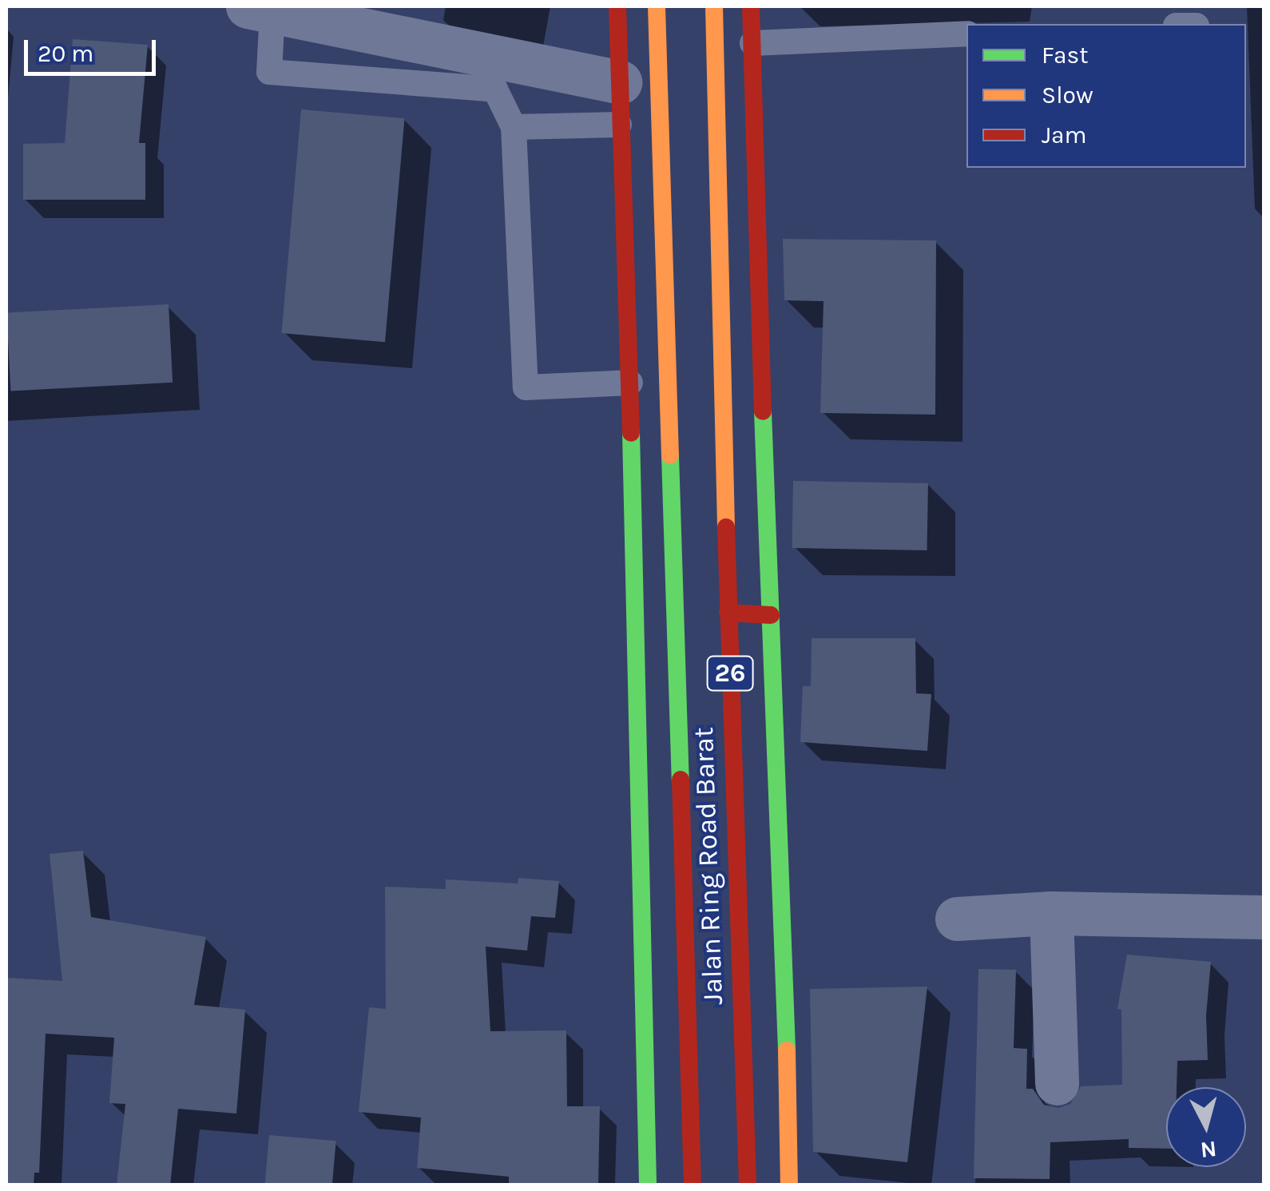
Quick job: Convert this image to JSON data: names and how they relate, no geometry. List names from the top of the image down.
{
  "streets": {
    "main road": ["26", "Jalan Ring Road Barat"]
  },
  "legend": ["Fast", "Slow", "Jam"],
  "scale_bar": "20 m",
  "north": "bottom"
}
